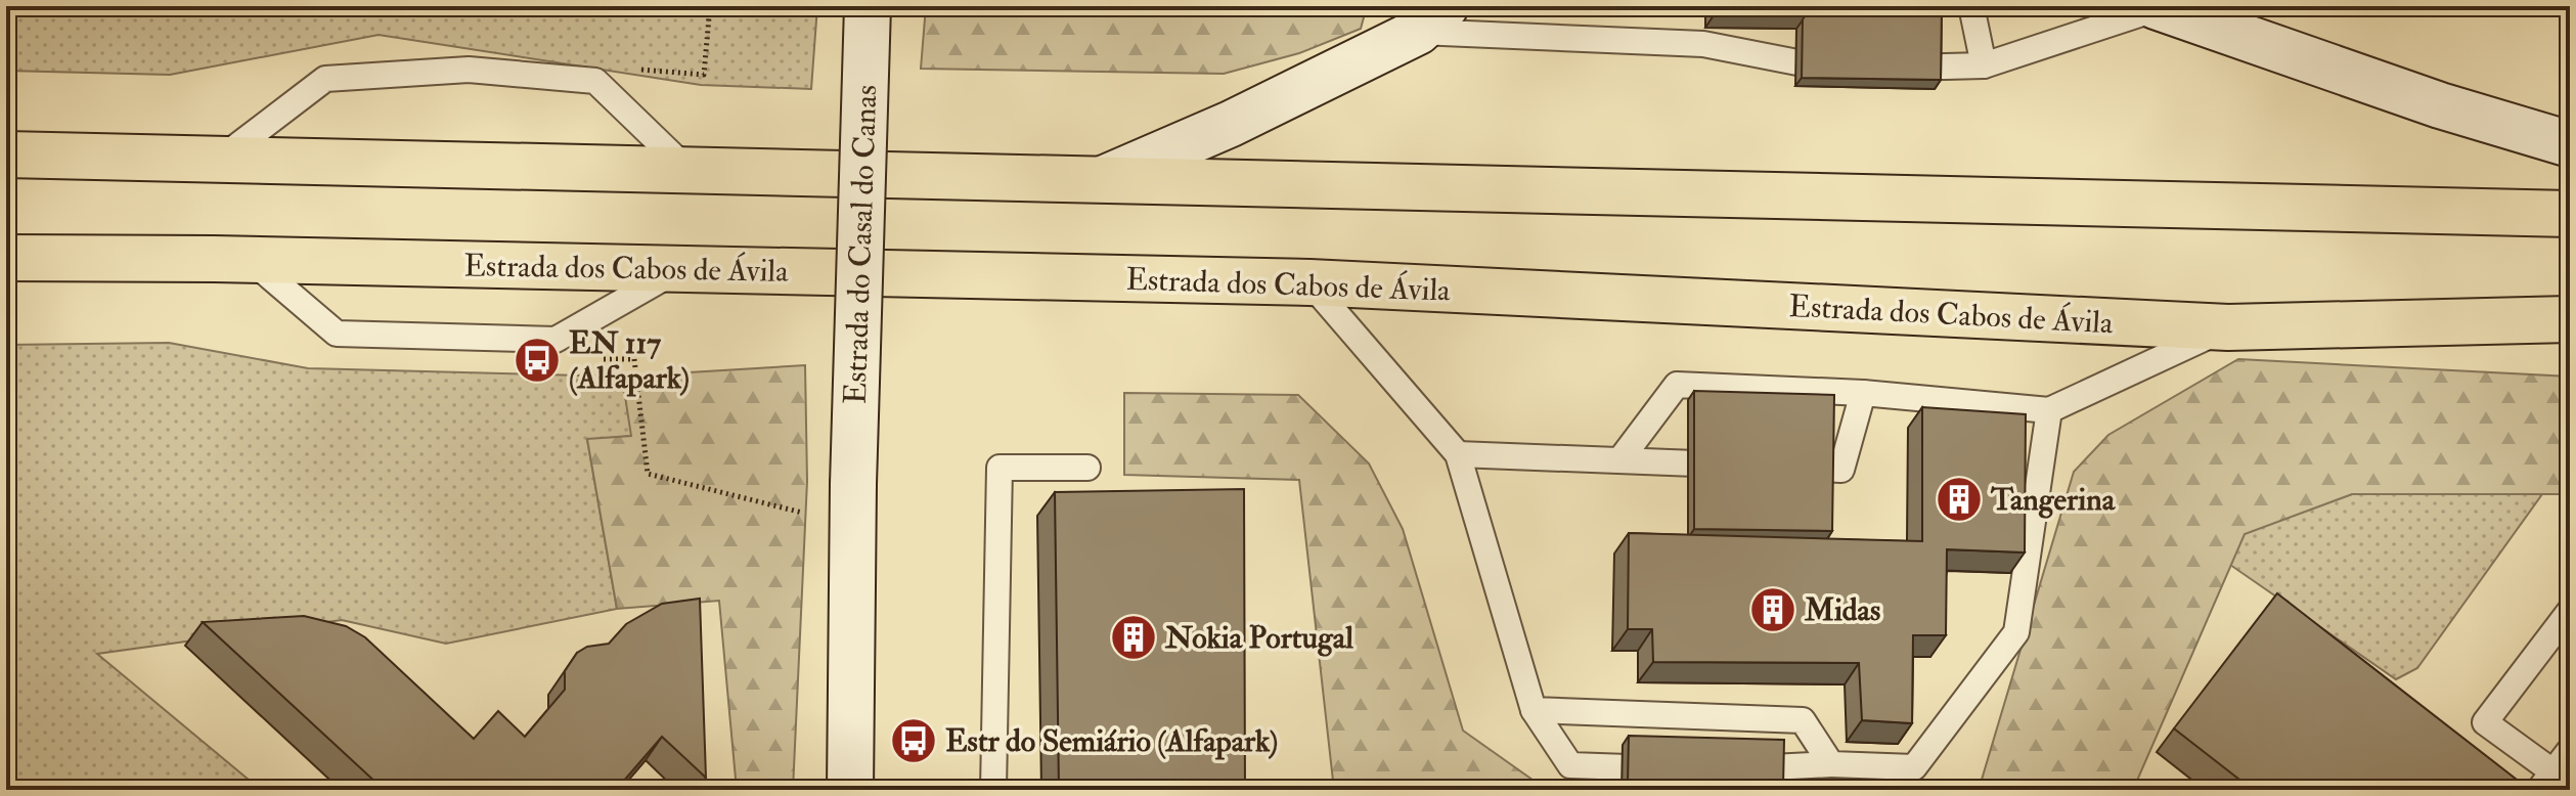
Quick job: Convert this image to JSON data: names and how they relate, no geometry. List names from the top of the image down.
{
  "streets": {
    "highway": ["Estrada dos Cabos de Ávila"],
    "street": ["Estrada do Casal do Canas"]
  },
  "places": {
    "bus stop": ["EN 117 (Alfapark)", "Estr do Semiário (Alfapark)"],
    "building": ["Tangerina", "Midas", "Nokia Portugal"]
  }
}
